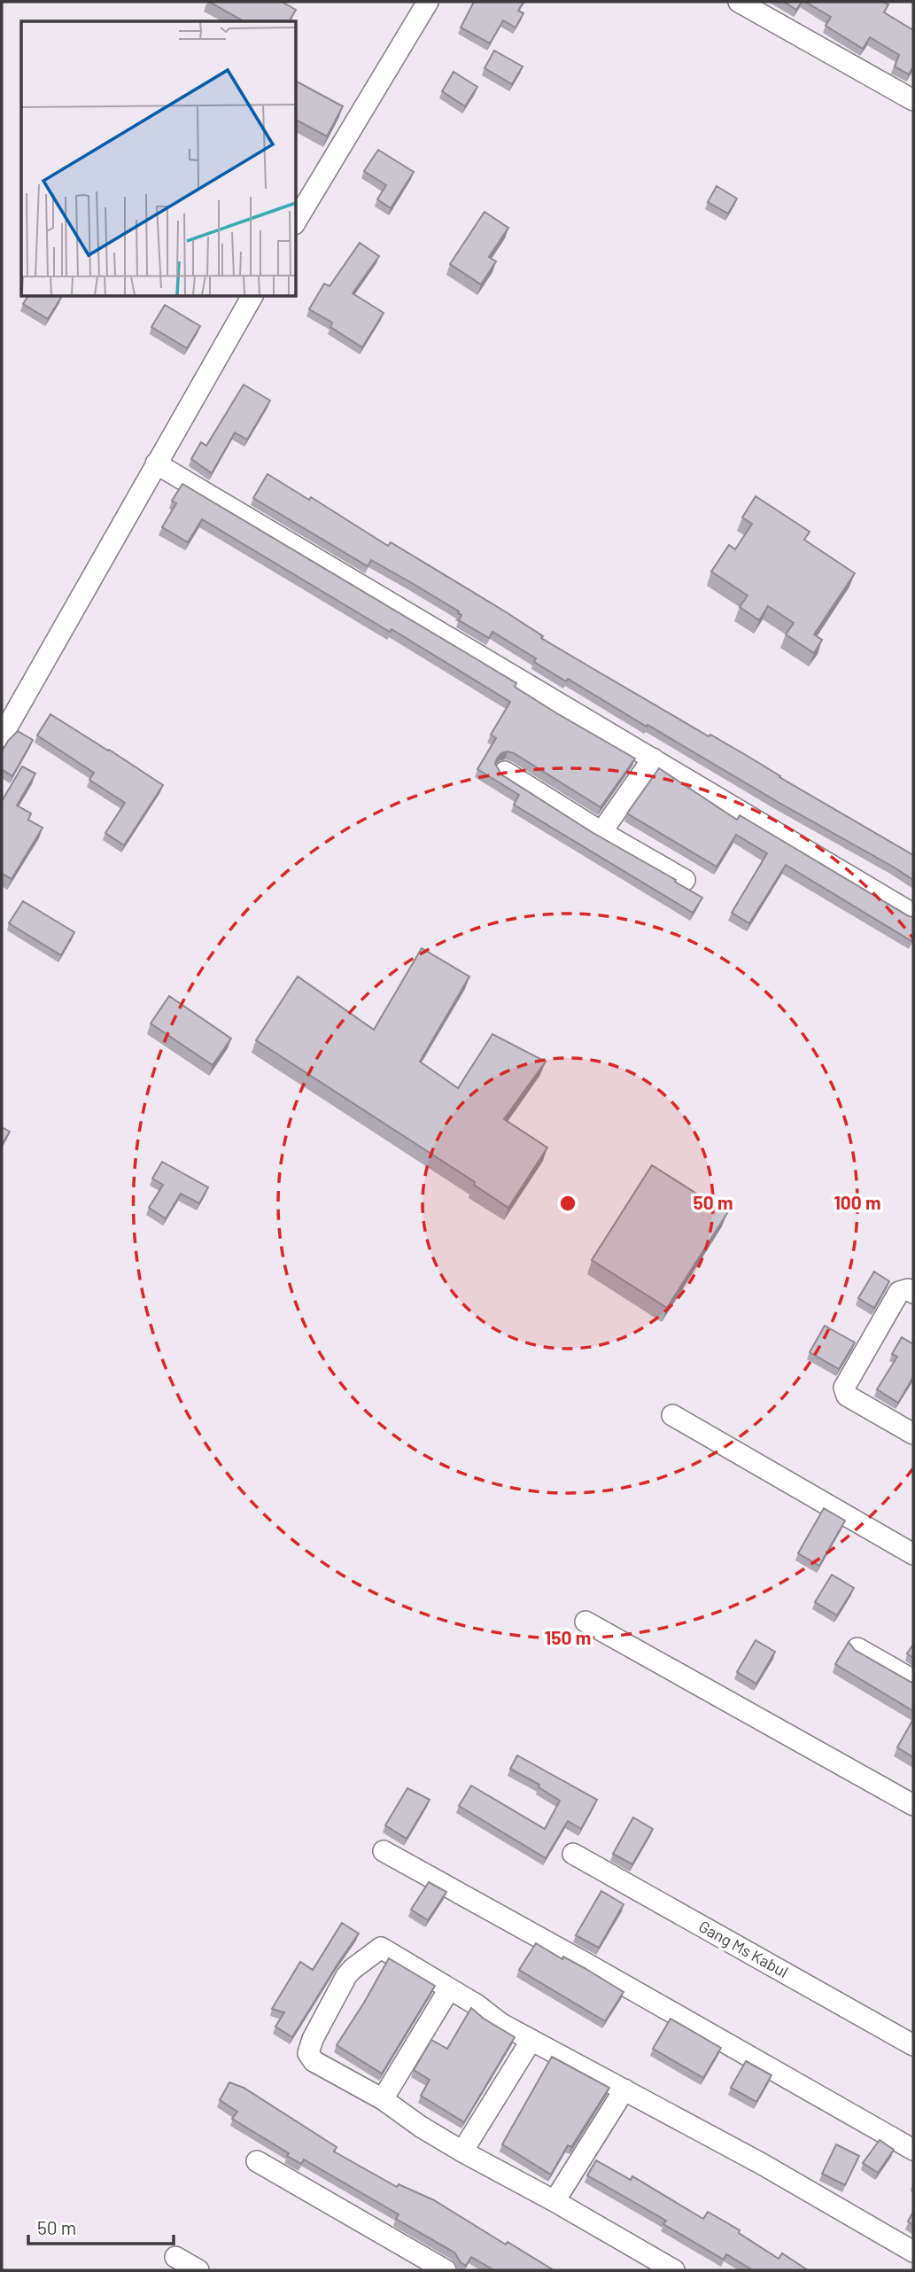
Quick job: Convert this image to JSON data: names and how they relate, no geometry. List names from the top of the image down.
{
  "streets": {
    "street": ["Gang Ms Kabul"]
  },
  "scale_bar": "50 m",
  "rings": ["50 m", "100 m", "150 m"]
}
